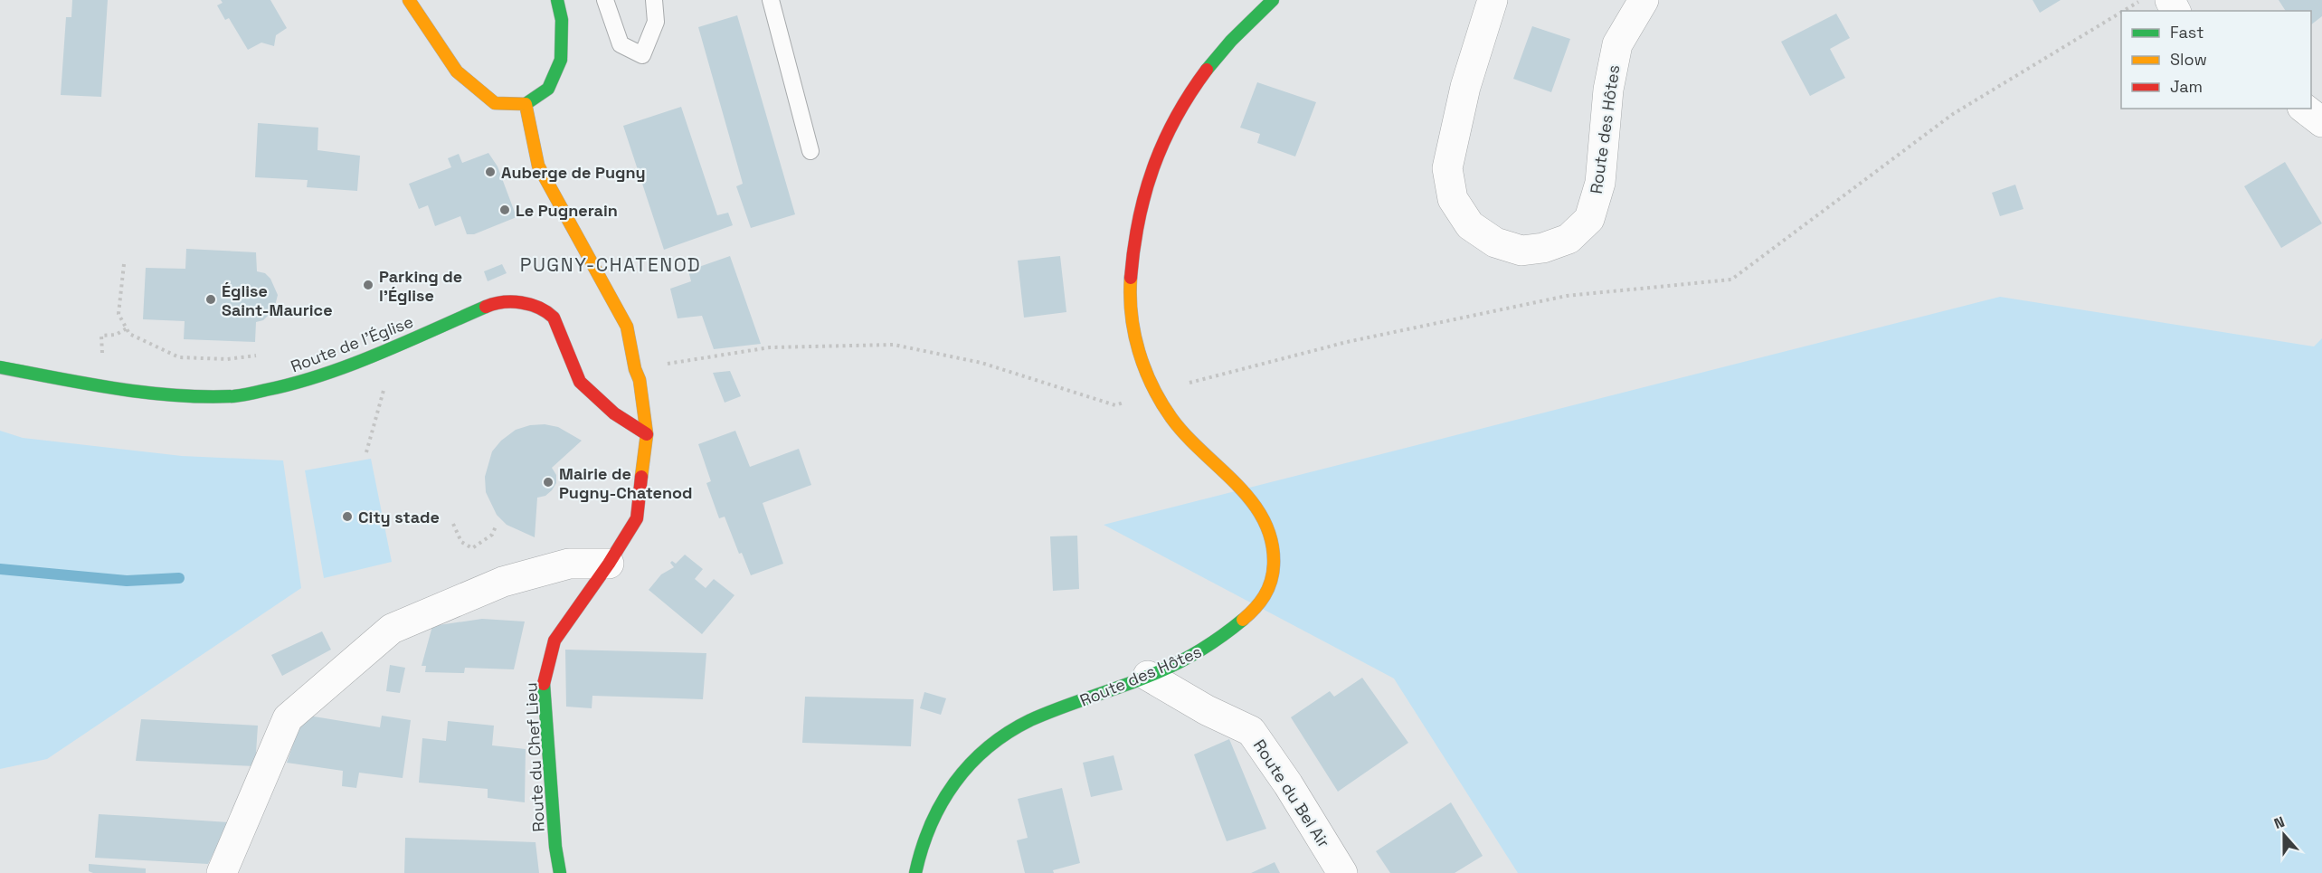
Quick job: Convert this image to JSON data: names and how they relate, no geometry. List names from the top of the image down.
{
  "streets": {
    "street": [
      "Route des Hôtes",
      "Route de l'Église",
      "Route du Chef Lieu",
      "Route du Bel Air"
    ]
  },
  "crossings": [
    ["Route des Hôtes", "Route du Bel Air"]
  ],
  "districts": ["PUGNY-CHATENOD"],
  "places": [
    "Auberge de Pugny",
    "Le Pugnerain",
    "Parking de l'Église",
    "Église Saint-Maurice",
    "Mairie de Pugny-Chatenod",
    "City stade"
  ],
  "legend": ["Fast", "Slow", "Jam"],
  "north": "top"
}
